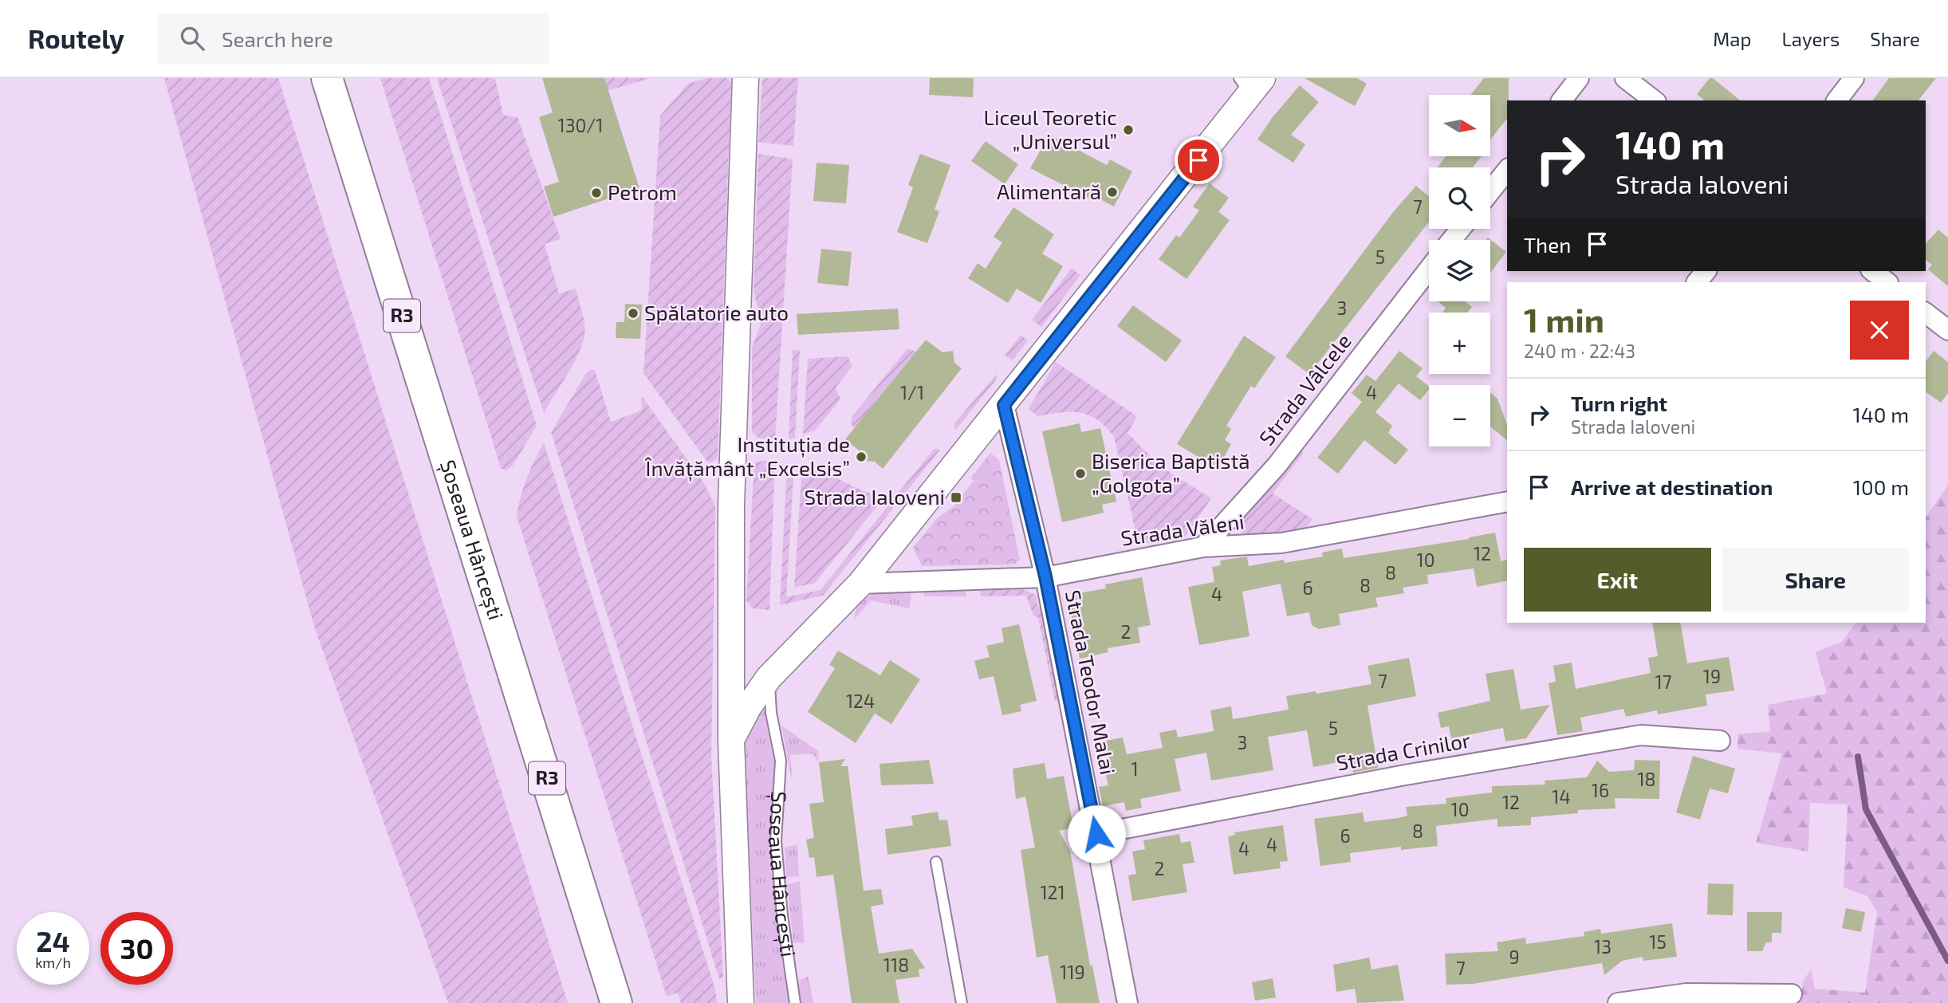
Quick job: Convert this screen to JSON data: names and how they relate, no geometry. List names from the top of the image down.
{
  "streets": {
    "highway": ["R3", "Șoseaua Hâncești"],
    "street": [
      "Strada Vâlcele",
      "Strada Văleni",
      "Strada Teodor Malai",
      "Strada Crinilor"
    ]
  },
  "crossings": [
    ["Strada Vâlcele", "Strada Văleni"],
    ["Strada Văleni", "Strada Teodor Malai"],
    ["Strada Teodor Malai", "Strada Crinilor"]
  ],
  "places": {
    "other": [
      "Liceul Teoretic „Universul”",
      "Alimentară",
      "Petrom",
      "Spălatorie auto",
      "Instituția de Învățământ „Excelsis”",
      "Biserica Baptistă „Golgota”"
    ],
    "transit": ["Strada Ialoveni"]
  },
  "house_numbers": [
    "130/1",
    "7",
    "5",
    "3",
    "1/1",
    "4",
    "12",
    "10",
    "8",
    "8",
    "6",
    "4",
    "2",
    "19",
    "7",
    "17",
    "124",
    "5",
    "3",
    "1",
    "18",
    "16",
    "14",
    "12",
    "10",
    "8",
    "6",
    "4",
    "4",
    "2",
    "121",
    "15",
    "13",
    "9",
    "118",
    "7",
    "119"
  ],
  "north": "right",
  "page": {
    "header": "Routely",
    "search": "Search here",
    "nav": ["Map", "Layers", "Share"],
    "map_buttons": ["+", "−"],
    "turn": ["140 m", "Strada Ialoveni"],
    "then": "Then",
    "heading": ["1 min", "240 m · 22:43"],
    "list": [
      {
        "name": "Turn right",
        "note": "Strada Ialoveni",
        "value": "140 m"
      },
      {
        "name": "Arrive at destination",
        "value": "100 m"
      }
    ],
    "buttons": ["Exit", "Share"],
    "speed": "24 km/h",
    "limit": "30"
  }
}
